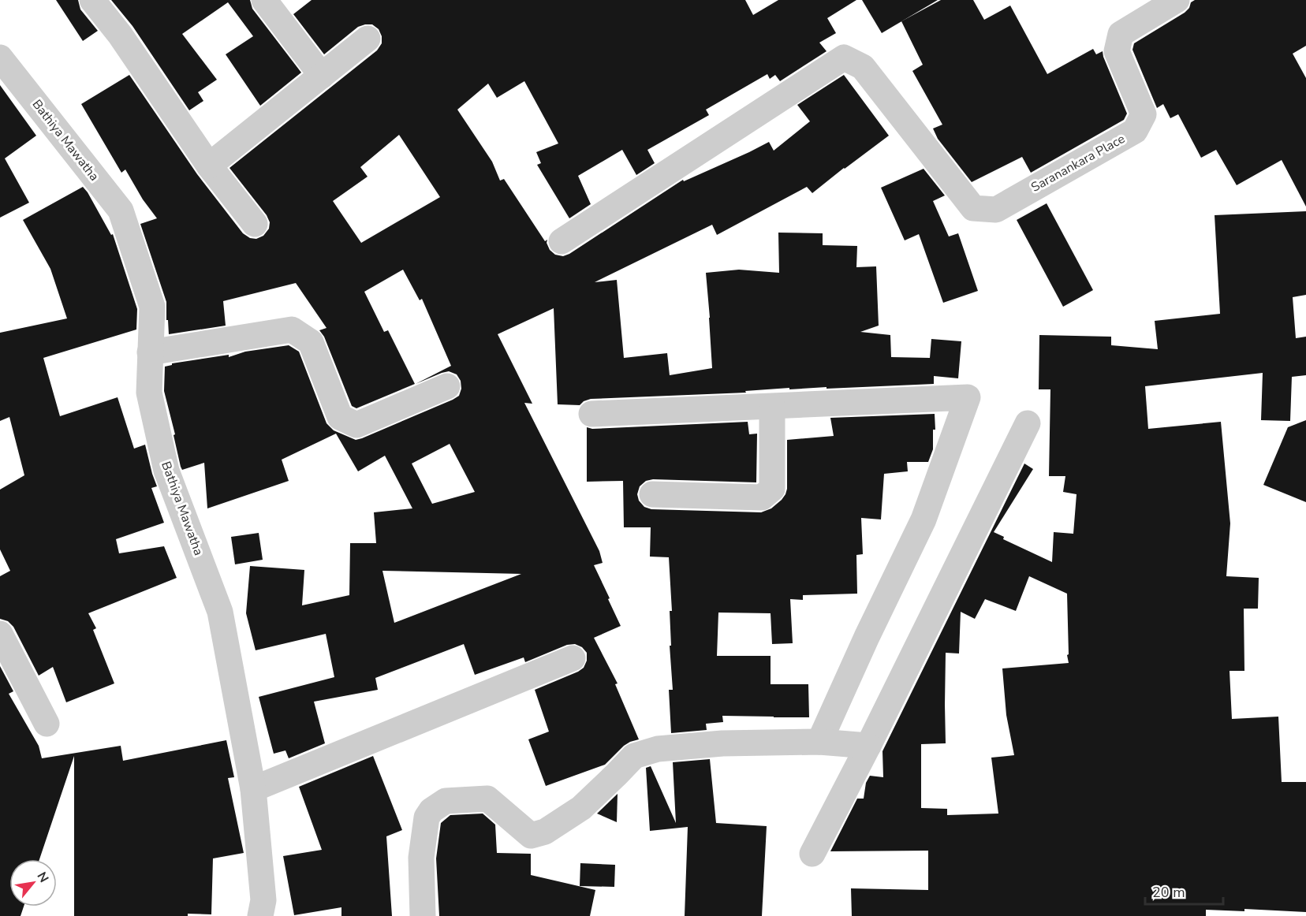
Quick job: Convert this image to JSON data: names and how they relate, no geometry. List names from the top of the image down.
{
  "streets": {
    "street": ["Bathiya Mawatha", "Saranankara Place"]
  },
  "scale_bar": "20 m",
  "north": "top right"
}
